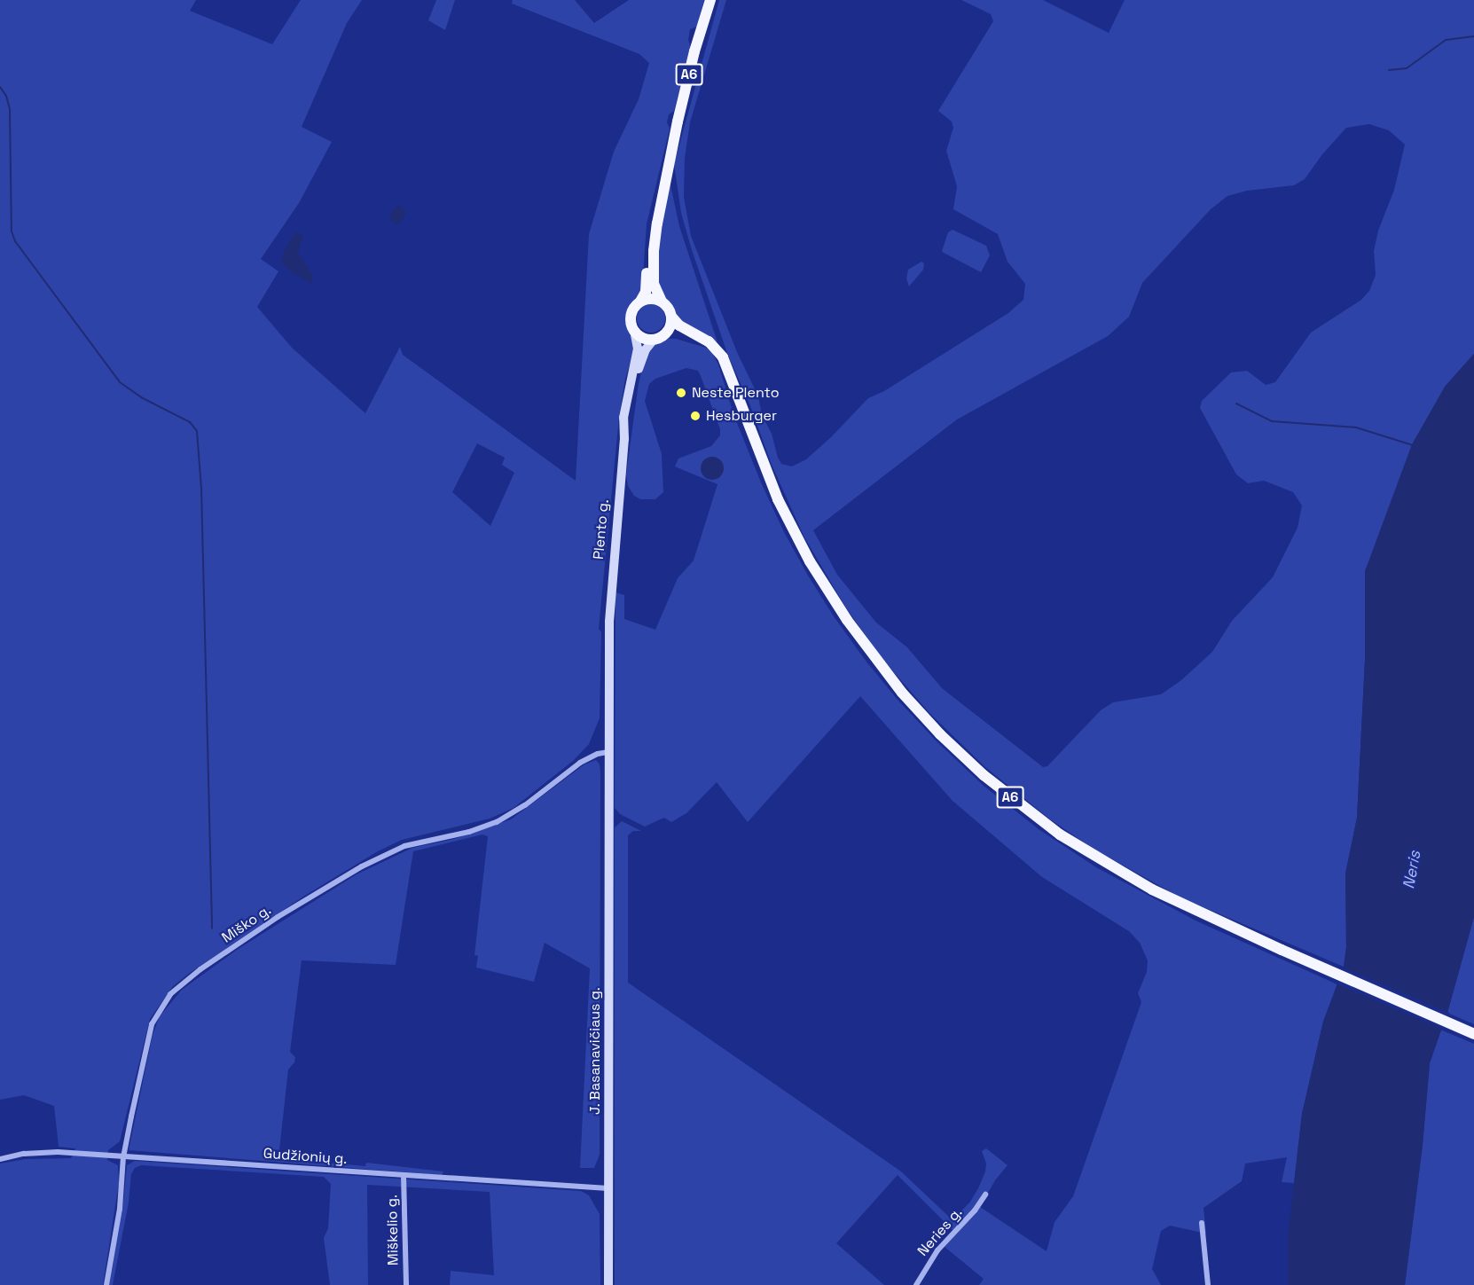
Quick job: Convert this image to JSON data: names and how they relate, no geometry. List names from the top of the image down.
{
  "streets": {
    "highway": ["A6"],
    "main road": ["Plento g.", "J. Basanavičiaus g."],
    "street": [
      "Miško g.",
      "Gudžionių g.",
      "Miškelio g.",
      "Neries g."
    ]
  },
  "crossings": [
    ["A6", "Plento g."],
    ["Plento g.", "Miško g."],
    ["Plento g.", "J. Basanavičiaus g."],
    ["Miško g.", "J. Basanavičiaus g."],
    ["Miško g.", "Gudžionių g."],
    ["J. Basanavičiaus g.", "Gudžionių g."],
    ["Gudžionių g.", "Miškelio g."]
  ],
  "water": ["Neris"],
  "places": ["Neste Plento", "Hesburger"]
}
